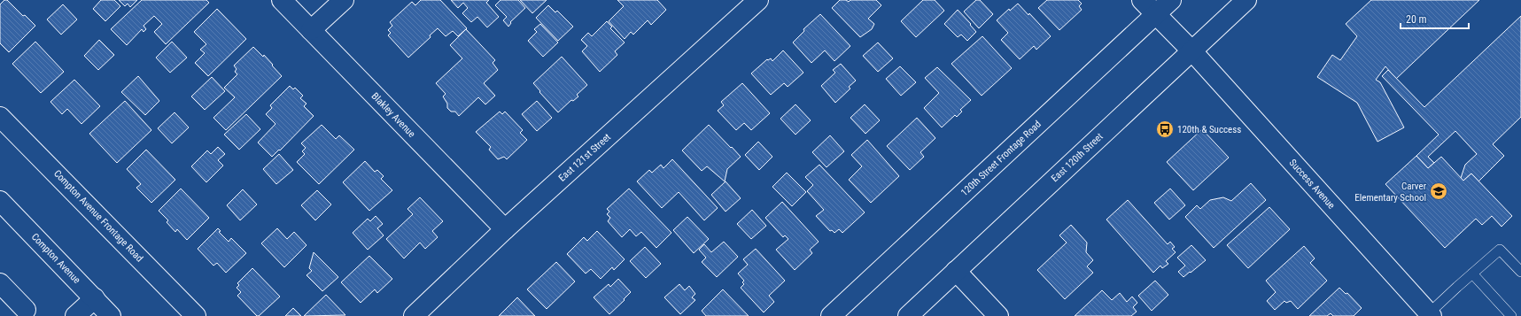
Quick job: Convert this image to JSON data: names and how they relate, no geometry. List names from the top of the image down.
{
  "streets": {
    "street": [
      "Blakley Avenue",
      "East 121st Street",
      "East 120th Street",
      "120th Street Frontage Road",
      "Success Avenue",
      "Compton Avenue Frontage Road",
      "Compton Avenue"
    ]
  },
  "crossings": [
    ["Blakley Avenue", "East 121st Street"],
    ["East 120th Street", "Success Avenue"],
    ["120th Street Frontage Road", "Success Avenue"]
  ],
  "places": {
    "bus stop": ["120th & Success"],
    "school or university": ["Carver Elementary School"]
  },
  "scale_bar": "20 m"
}
